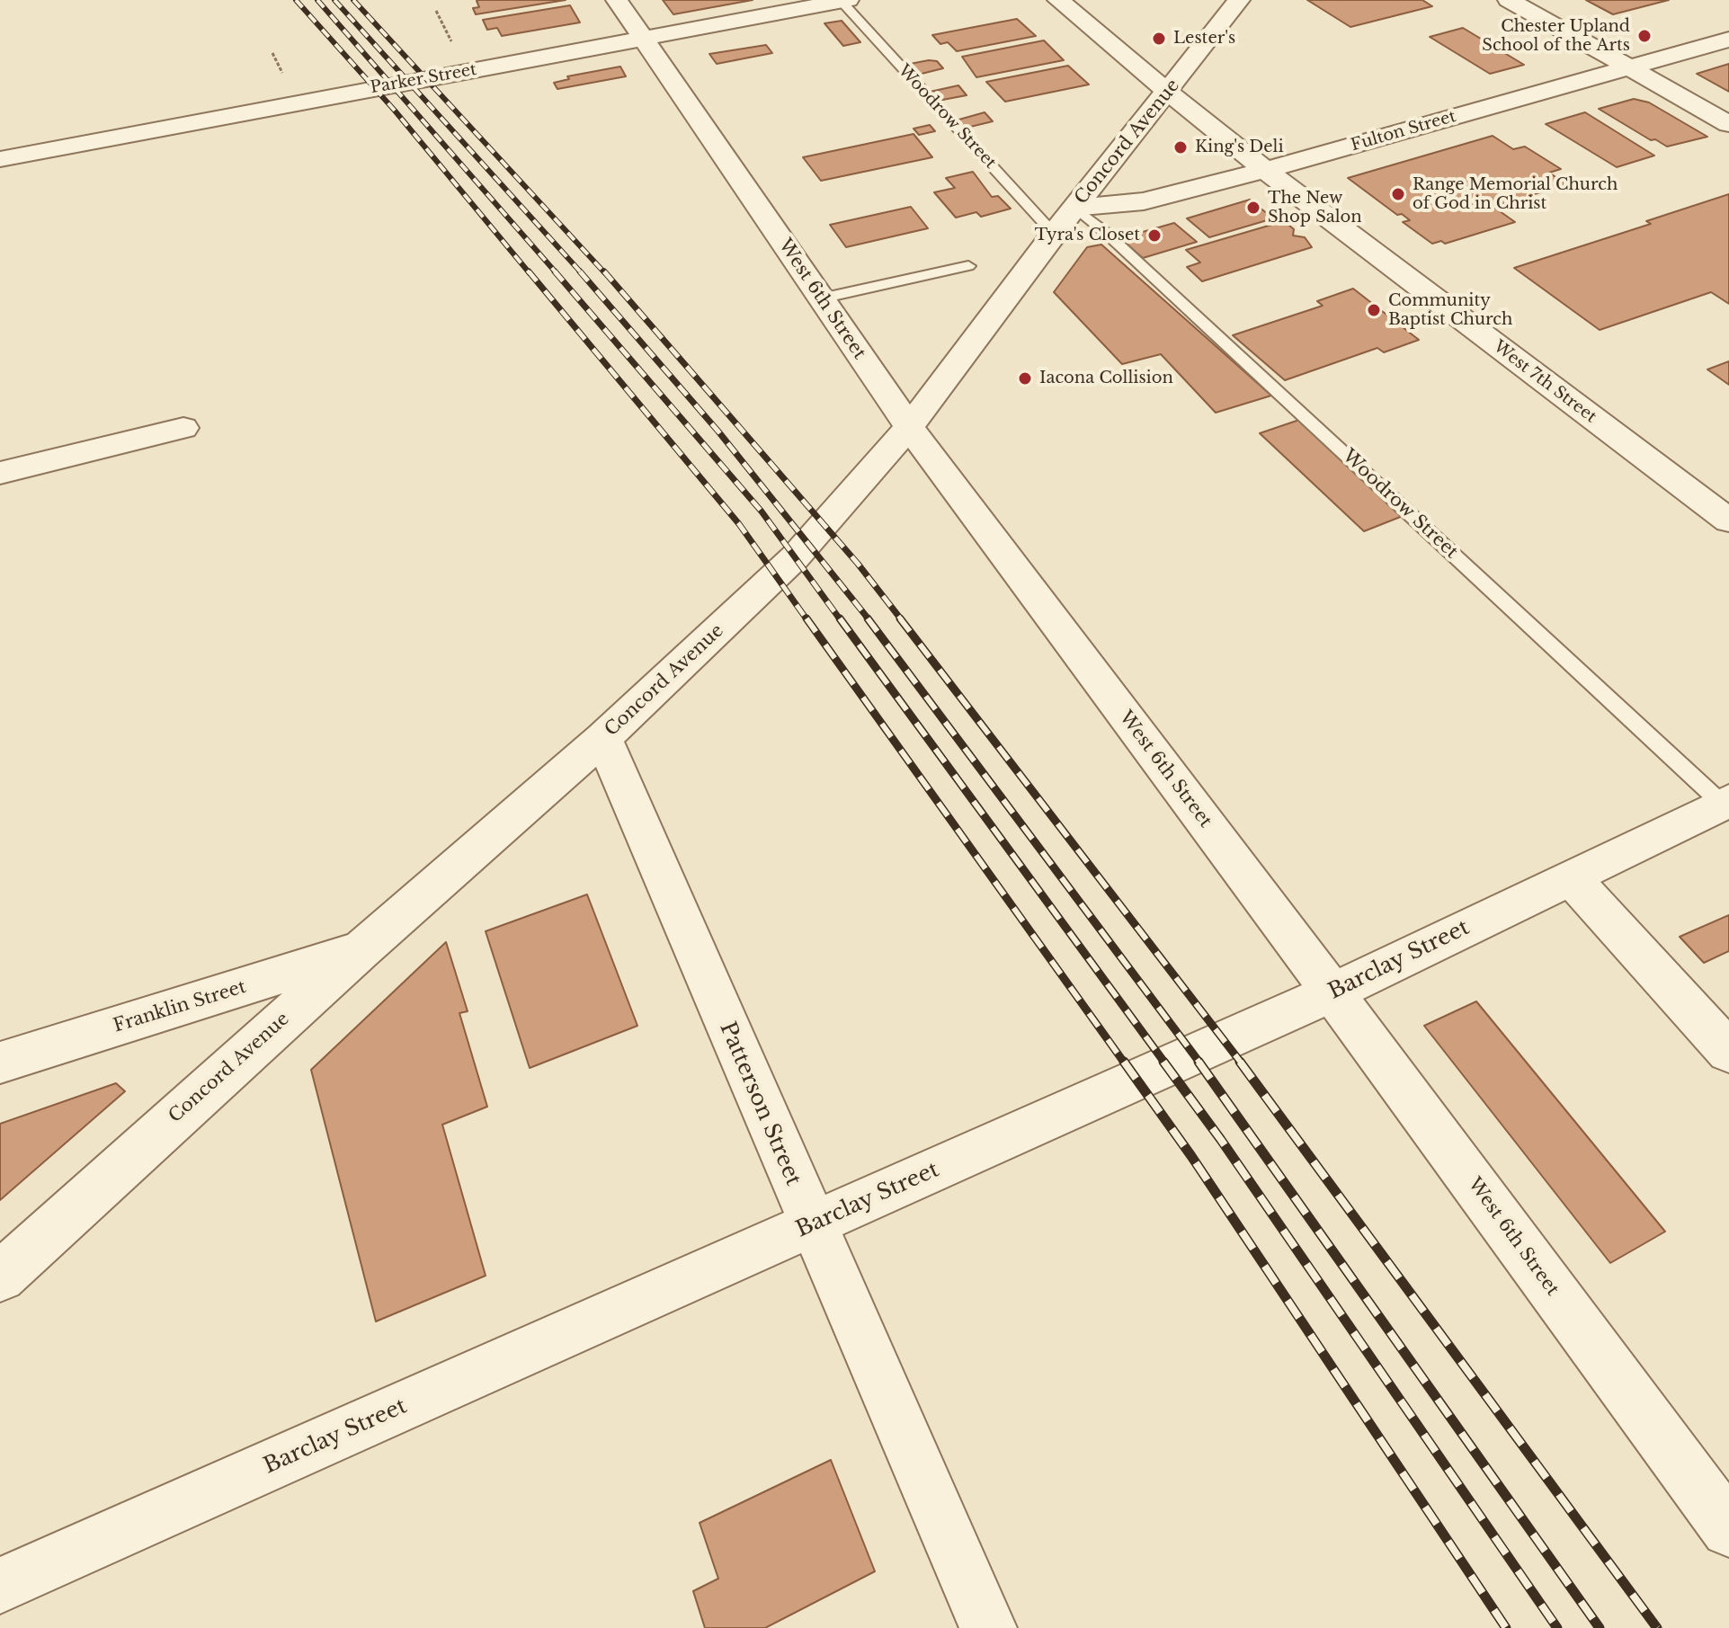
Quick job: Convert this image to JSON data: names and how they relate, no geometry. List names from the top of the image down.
{
  "streets": {
    "street": [
      "Parker Street",
      "Fulton Street",
      "Concord Avenue",
      "West 6th Street",
      "West 7th Street",
      "Barclay Street",
      "Franklin Street",
      "Patterson Street"
    ],
    "lane": ["Woodrow Street"]
  },
  "crossings": [
    ["Parker Street", "Woodrow Street"],
    ["Parker Street", "West 6th Street"],
    ["Woodrow Street", "Fulton Street"],
    ["Woodrow Street", "Concord Avenue"],
    ["Woodrow Street", "Barclay Street"],
    ["Fulton Street", "Concord Avenue"],
    ["Fulton Street", "West 7th Street"],
    ["Concord Avenue", "West 6th Street"],
    ["Concord Avenue", "West 7th Street"],
    ["Concord Avenue", "Franklin Street"],
    ["Concord Avenue", "Patterson Street"],
    ["West 6th Street", "Barclay Street"],
    ["Barclay Street", "Patterson Street"]
  ],
  "places": [
    "Chester Upland School of the Arts",
    "Lester's",
    "King's Deli",
    "Range Memorial Church of God in Christ",
    "The New Shop Salon",
    "Tyra's Closet",
    "Community Baptist Church",
    "Iacona Collision"
  ]
}
